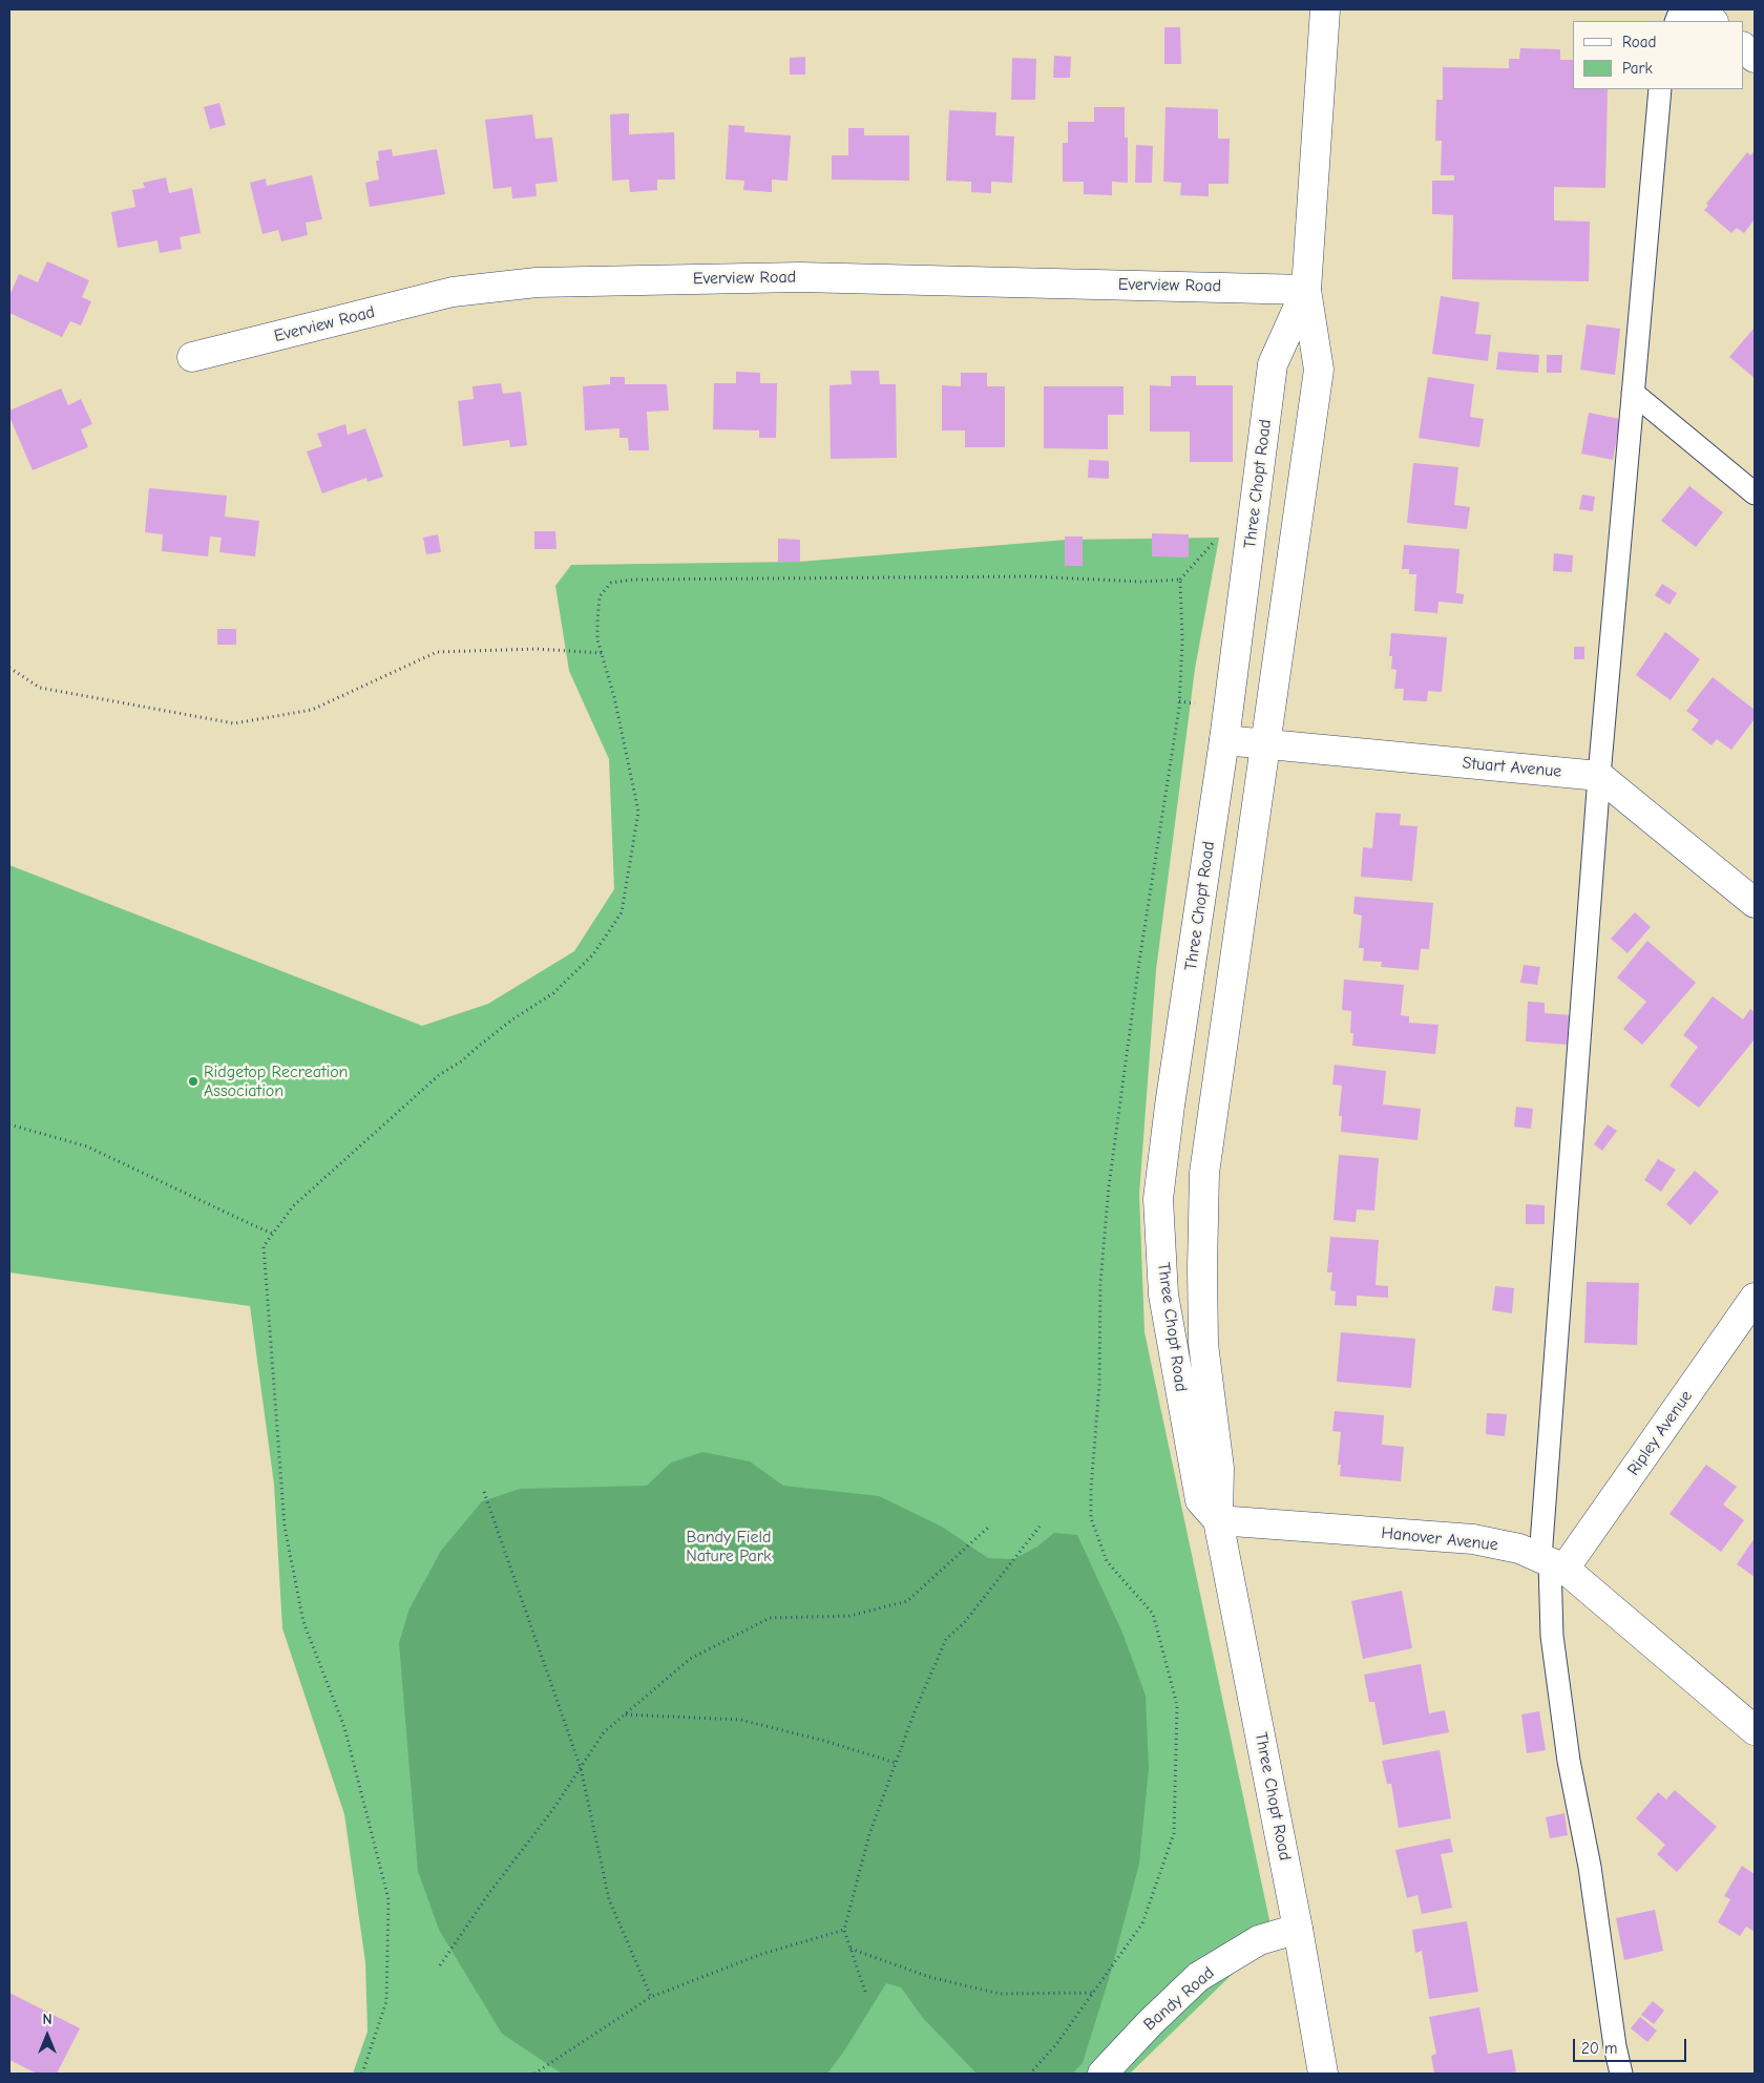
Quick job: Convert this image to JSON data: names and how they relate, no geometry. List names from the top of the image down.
{
  "streets": {
    "main road": [
      "Everview Road",
      "Three Chopt Road",
      "Stuart Avenue",
      "Ripley Avenue",
      "Hanover Avenue",
      "Bandy Road"
    ]
  },
  "crossings": [
    ["Everview Road", "Three Chopt Road"],
    ["Three Chopt Road", "Stuart Avenue"],
    ["Three Chopt Road", "Hanover Avenue"],
    ["Three Chopt Road", "Bandy Road"],
    ["Ripley Avenue", "Hanover Avenue"]
  ],
  "parks": ["Bandy Field Nature Park"],
  "places": ["Ridgetop Recreation Association"],
  "legend": ["Road", "Park"],
  "scale_bar": "20 m",
  "north": "top"
}
